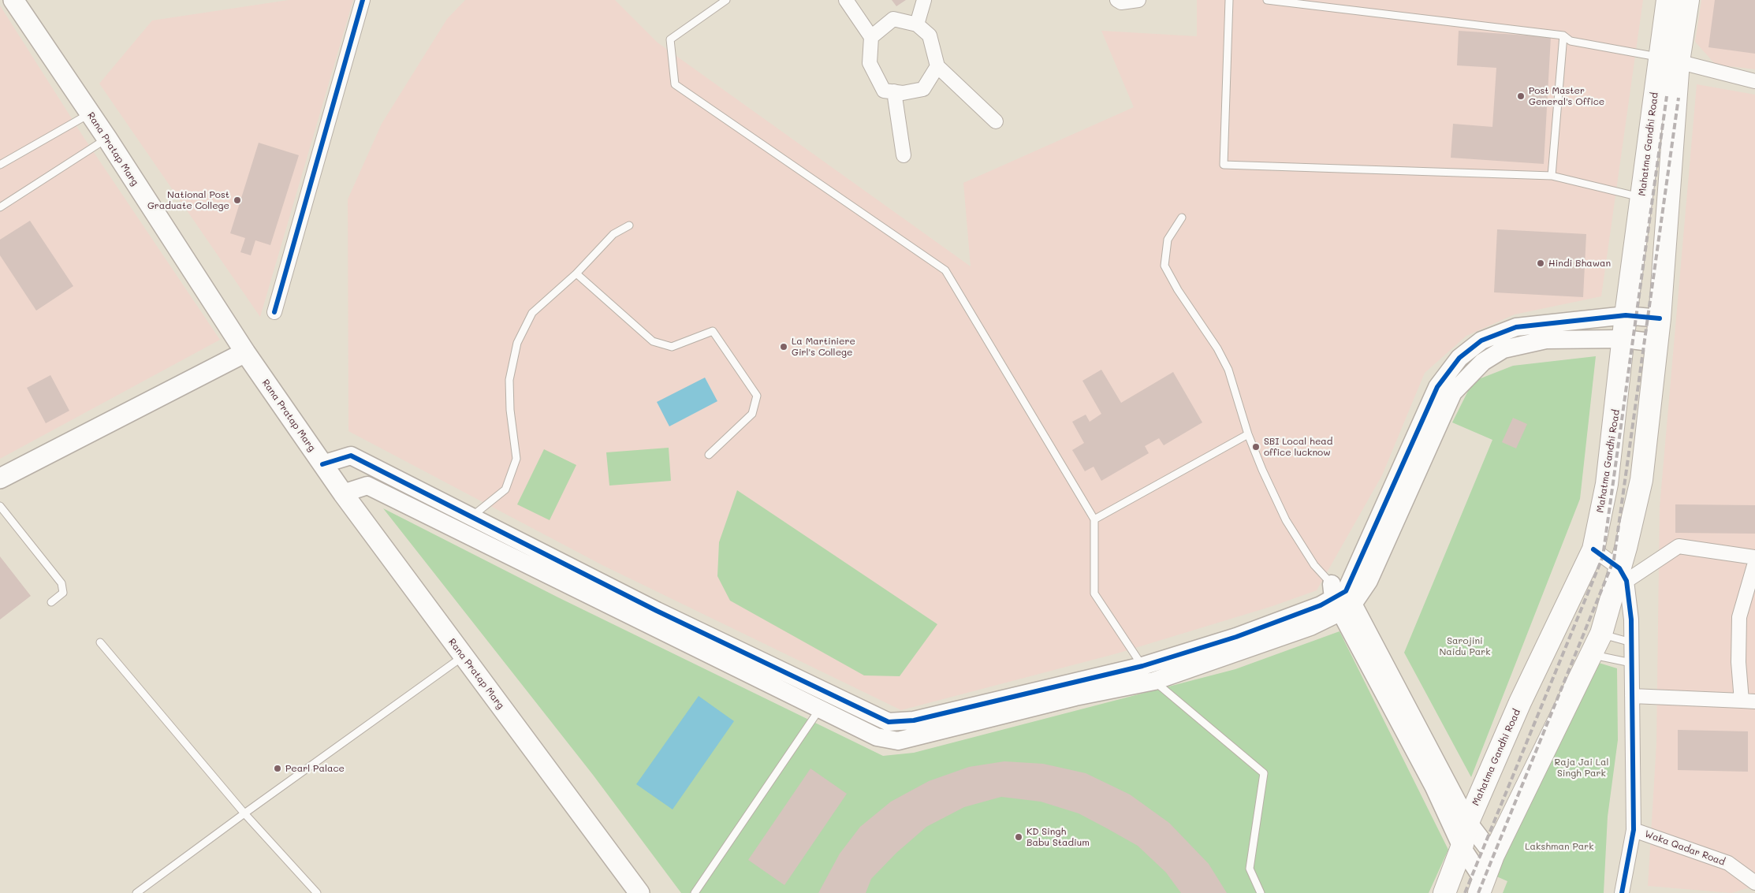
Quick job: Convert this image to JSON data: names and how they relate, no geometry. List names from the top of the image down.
{
  "streets": {
    "main road": ["Mahatma Gandhi Road", "Rana Pratap Marg"],
    "street": ["Waka Qadar Road"]
  },
  "parks": ["Sarojini Naidu Park", "Raja Jai Lal Singh Park", "Lakshman Park"],
  "places": [
    "Post Master General's Office",
    "National Post Graduate College",
    "Hindi Bhawan",
    "La Martiniere Girl's College",
    "SBI Local head office lucknow",
    "Pearl Palace",
    "KD Singh Babu Stadium"
  ]
}
